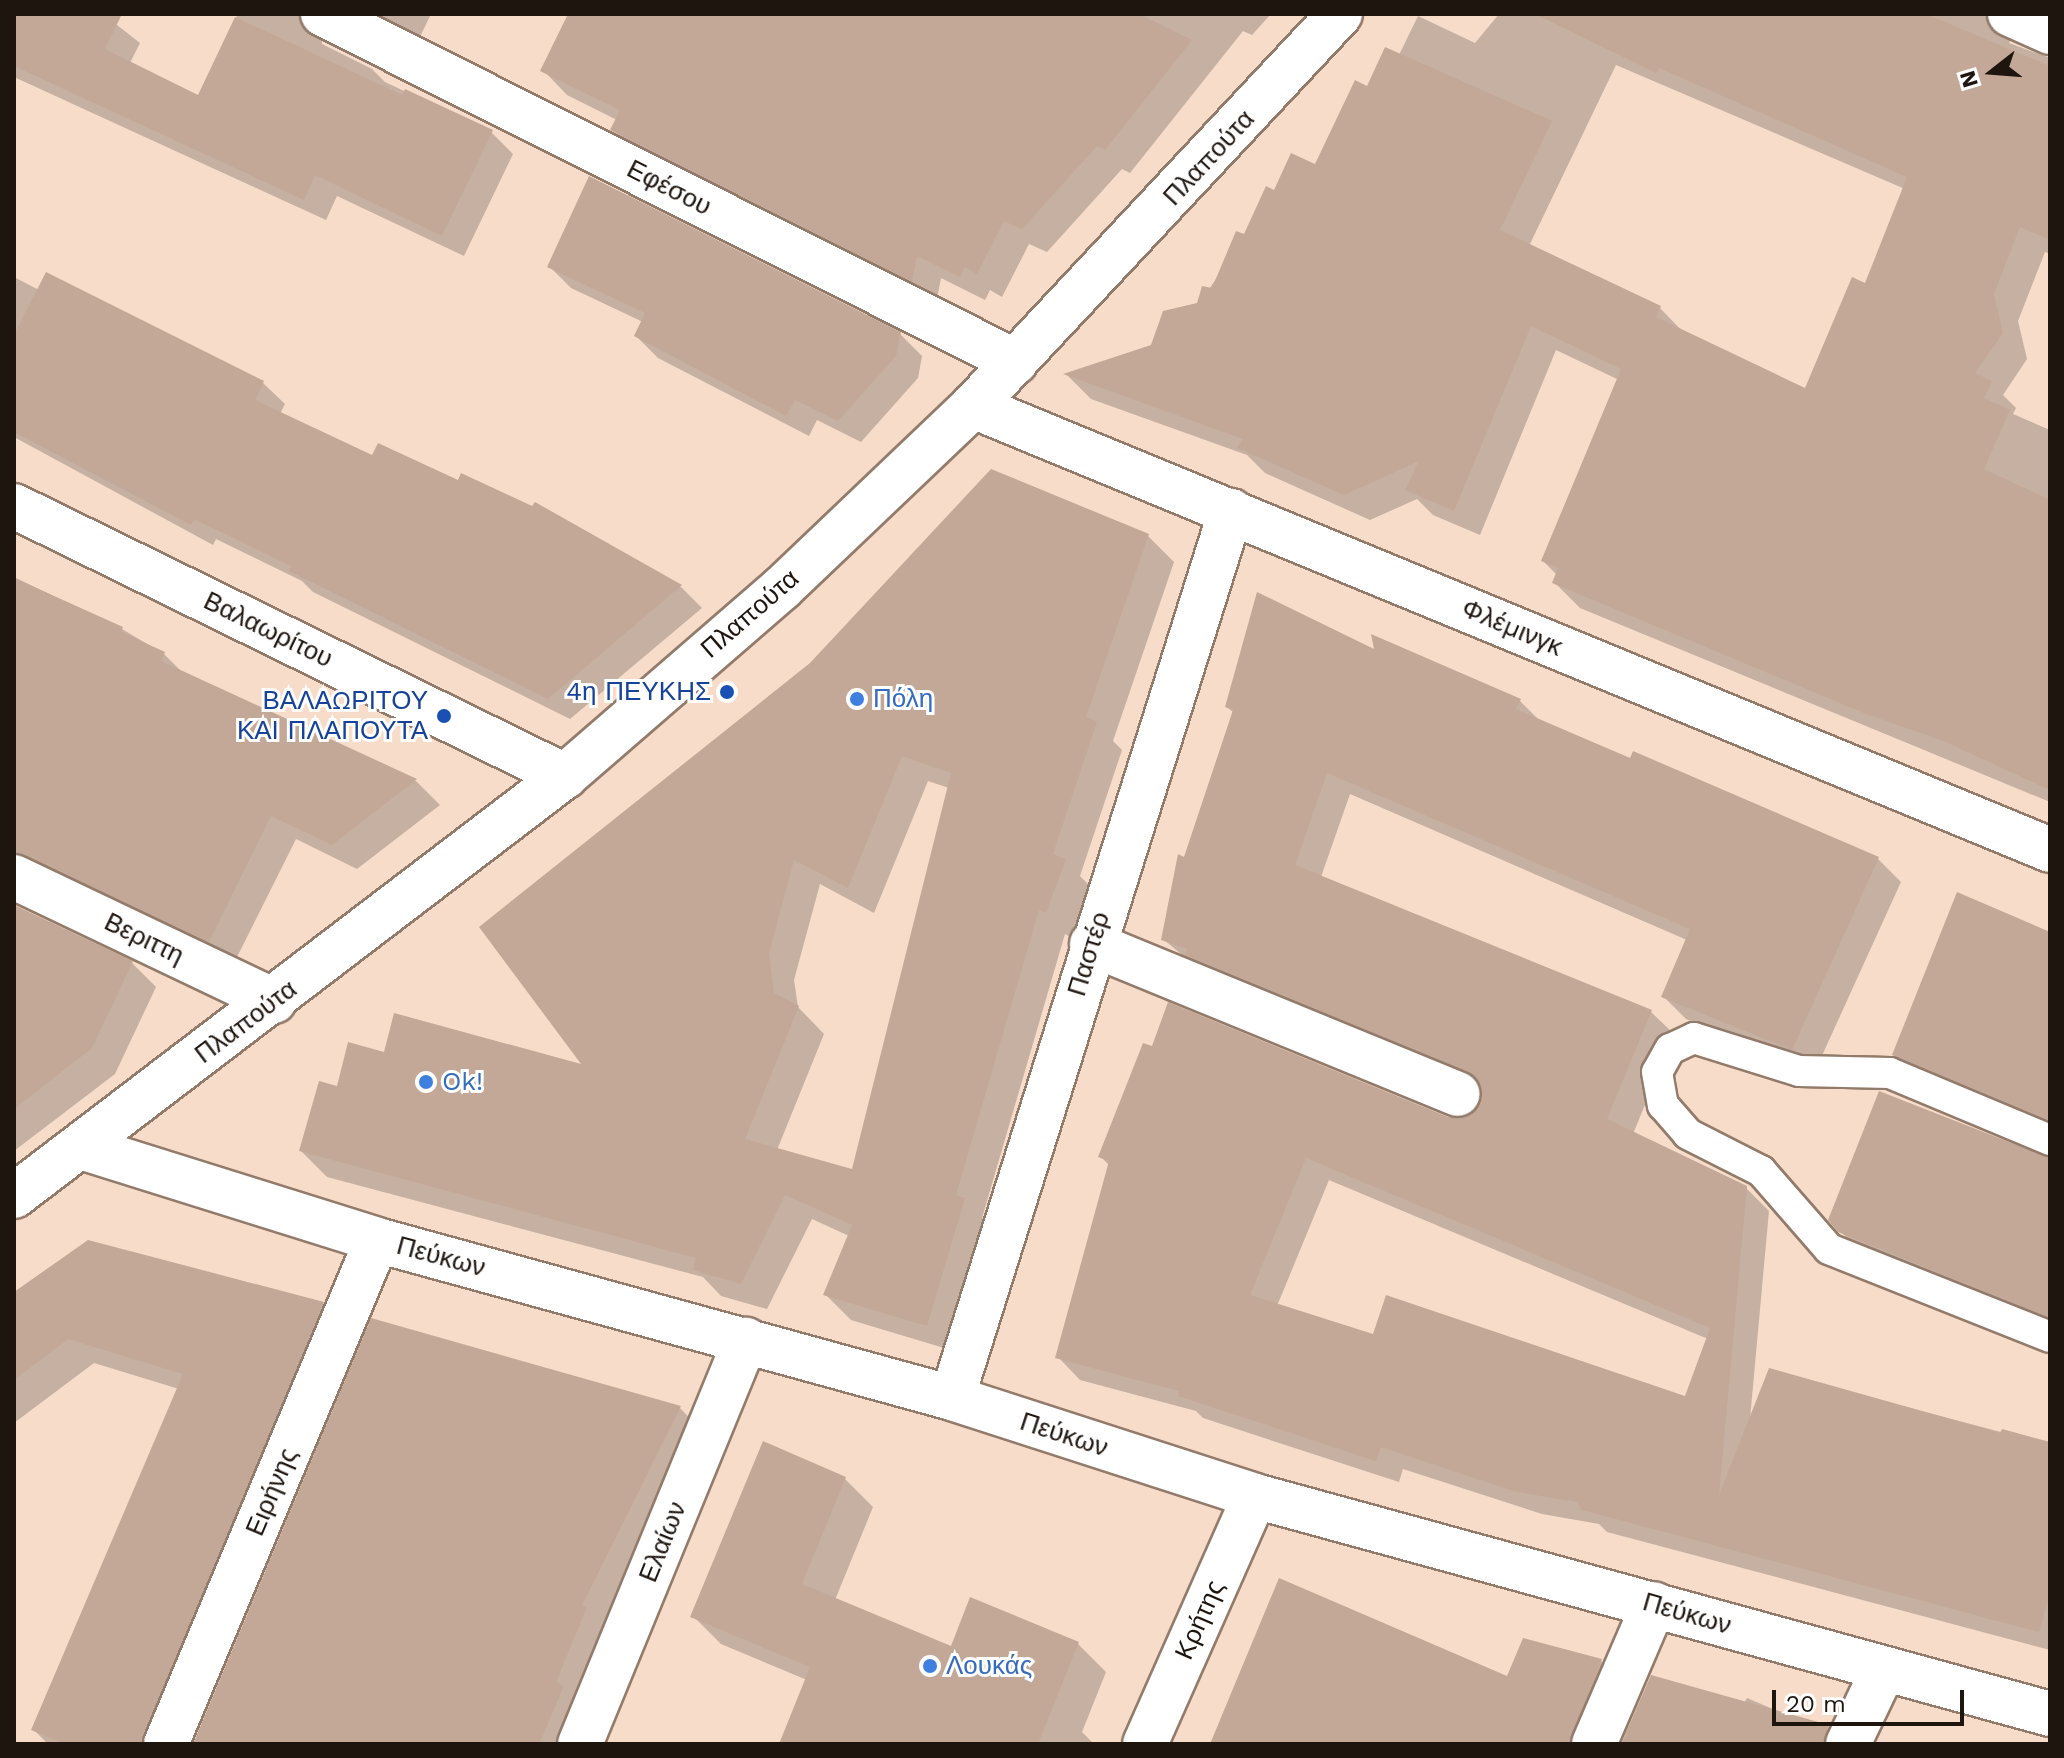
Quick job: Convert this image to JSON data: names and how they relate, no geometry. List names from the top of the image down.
{
  "streets": {
    "street": [
      "Πλαπούτα",
      "Εφέσου",
      "Φλέμινγκ",
      "Βαλαωρίτου",
      "Βεριττη",
      "Παστέρ",
      "Πεύκων",
      "Ειρήνης",
      "Ελαίων",
      "Κρήτης"
    ]
  },
  "crossings": [
    ["Πλαπούτα", "Εφέσου"],
    ["Πλαπούτα", "Φλέμινγκ"],
    ["Πλαπούτα", "Βαλαωρίτου"],
    ["Πλαπούτα", "Βεριττη"],
    ["Πλαπούτα", "Πεύκων"],
    ["Φλέμινγκ", "Παστέρ"],
    ["Παστέρ", "Πεύκων"],
    ["Πεύκων", "Ειρήνης"],
    ["Πεύκων", "Ελαίων"],
    ["Πεύκων", "Κρήτης"]
  ],
  "places": [
    "4η ΠΕΥΚΗΣ",
    "Πόλη",
    "ΒΑΛΑΩΡΙΤΟΥ ΚΑΙ ΠΛΑΠΟΥΤΑ",
    "Ok!",
    "Λουκάς"
  ],
  "scale_bar": "20 m",
  "north": "left"
}
